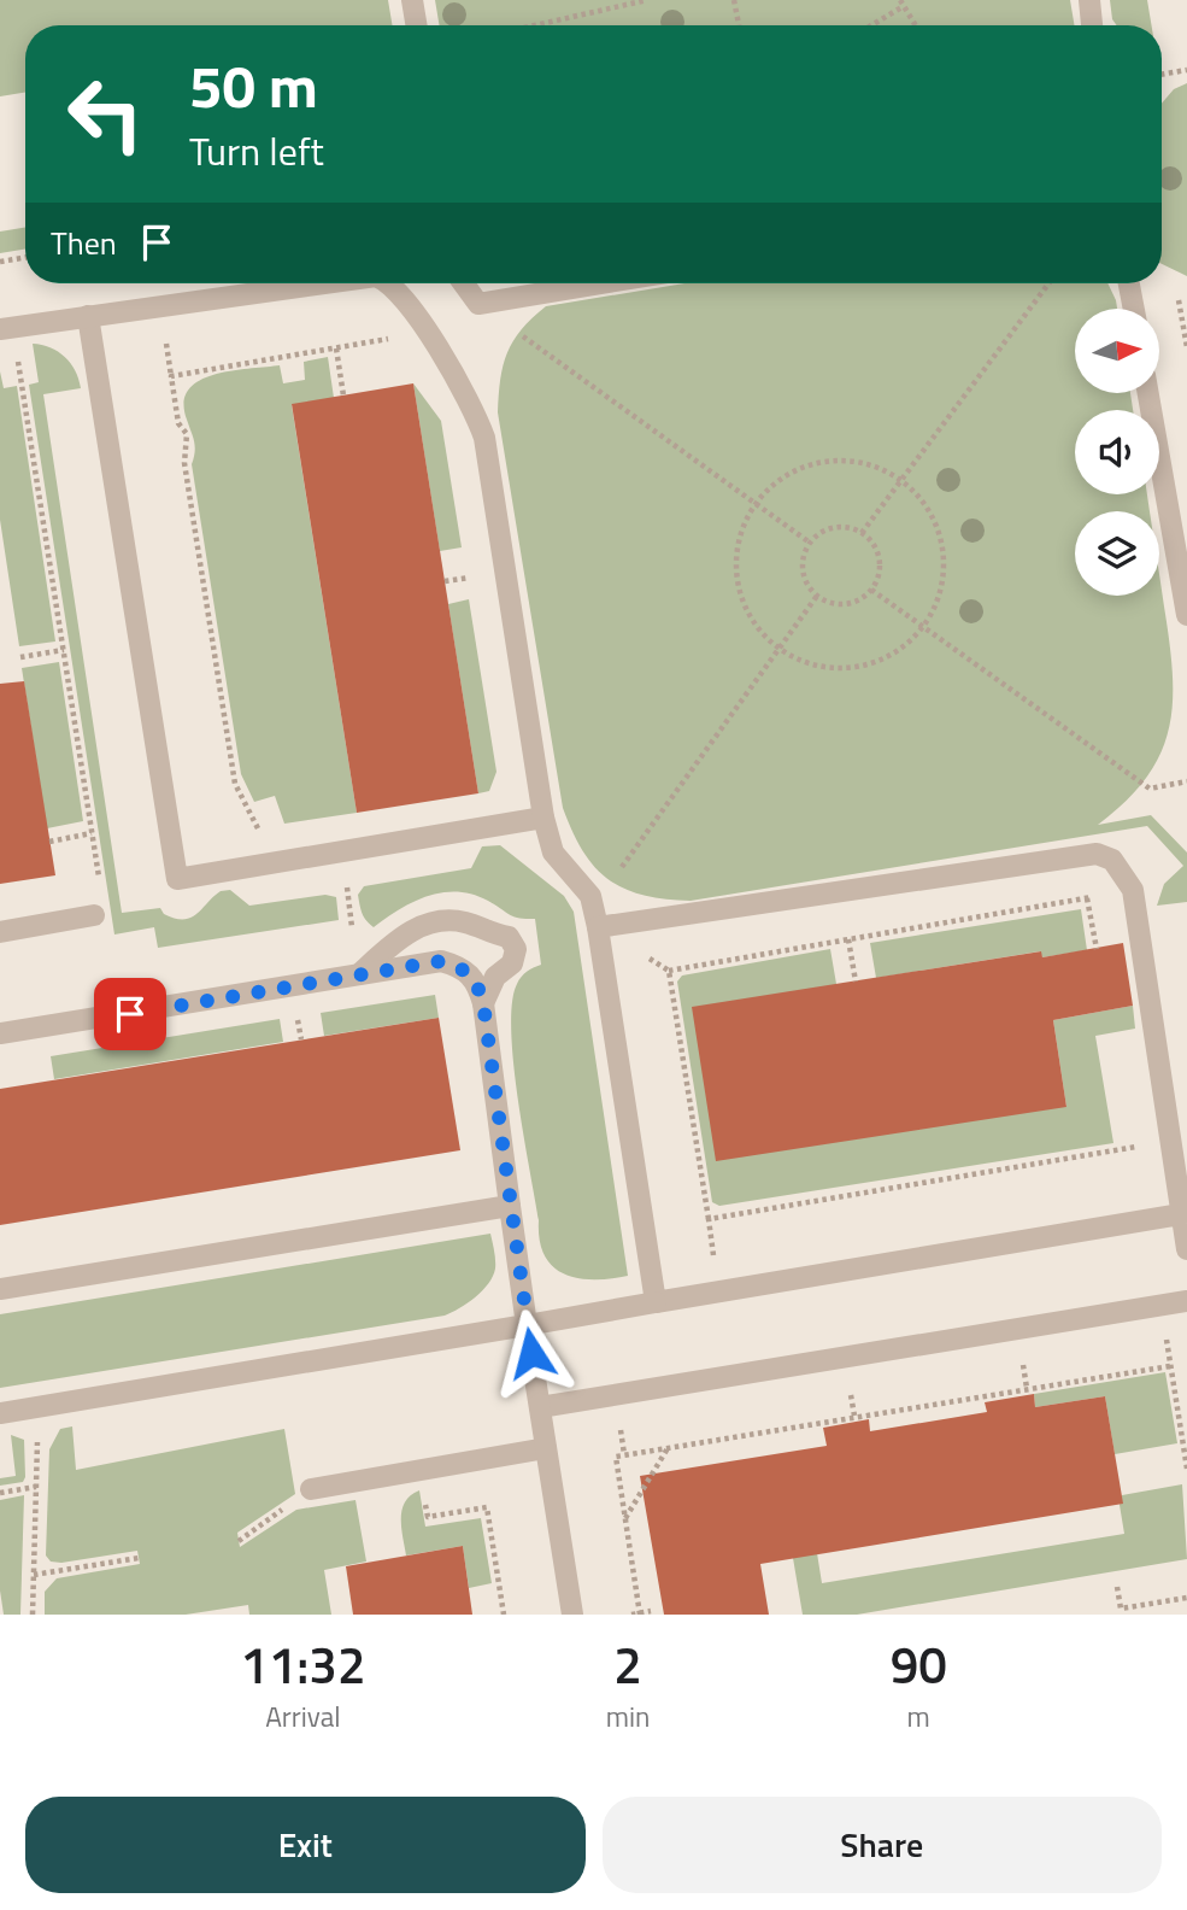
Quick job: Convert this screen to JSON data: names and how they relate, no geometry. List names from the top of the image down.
{
  "north": "right",
  "page": {
    "turn": ["50 m", "Turn left"],
    "then": "Then",
    "eta": [
      "11:32",
      "Arrival",
      "2",
      "min",
      "90",
      "m"
    ],
    "buttons": ["Exit", "Share"]
  }
}
